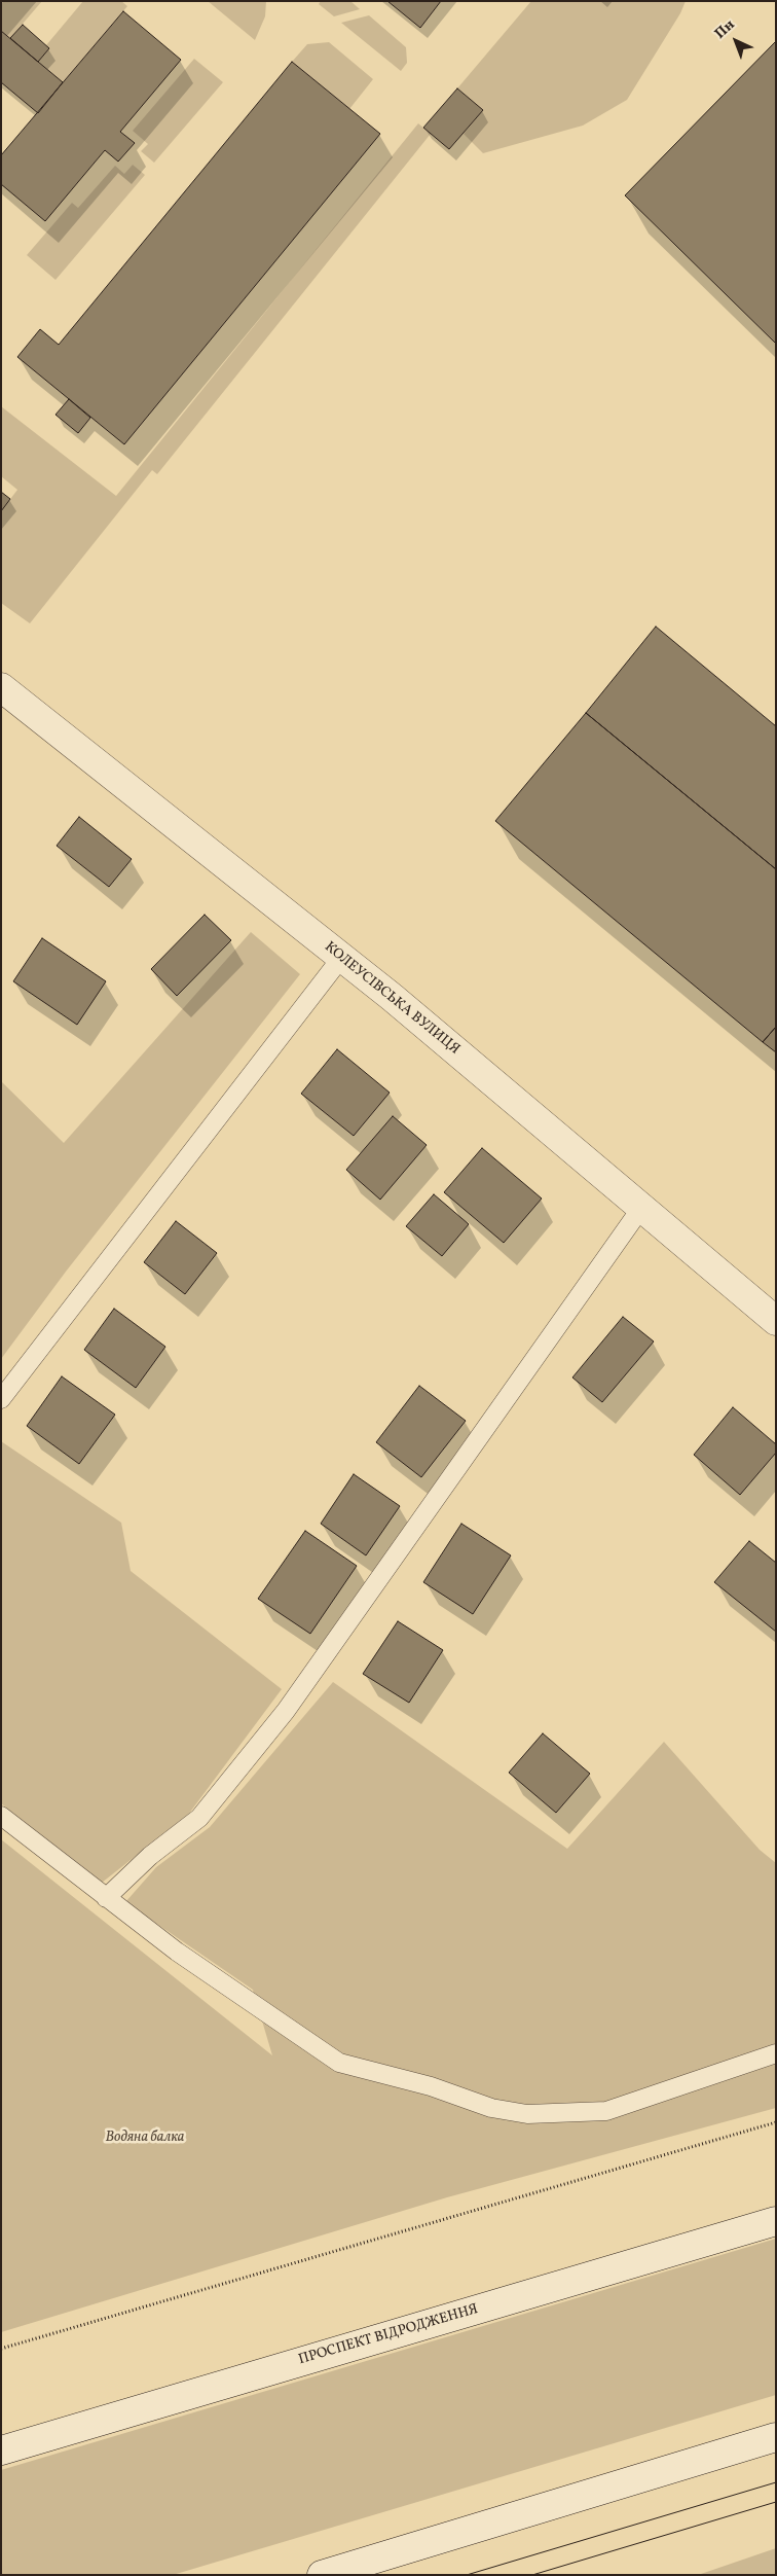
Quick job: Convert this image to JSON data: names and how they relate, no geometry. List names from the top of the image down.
{
  "streets": {
    "main road": ["КОЛЕУСІВСЬКА ВУЛИЦЯ", "ПРОСПЕКТ ВІДРОДЖЕННЯ"]
  },
  "parks": ["Водяна балка"],
  "north": "top left"
}
